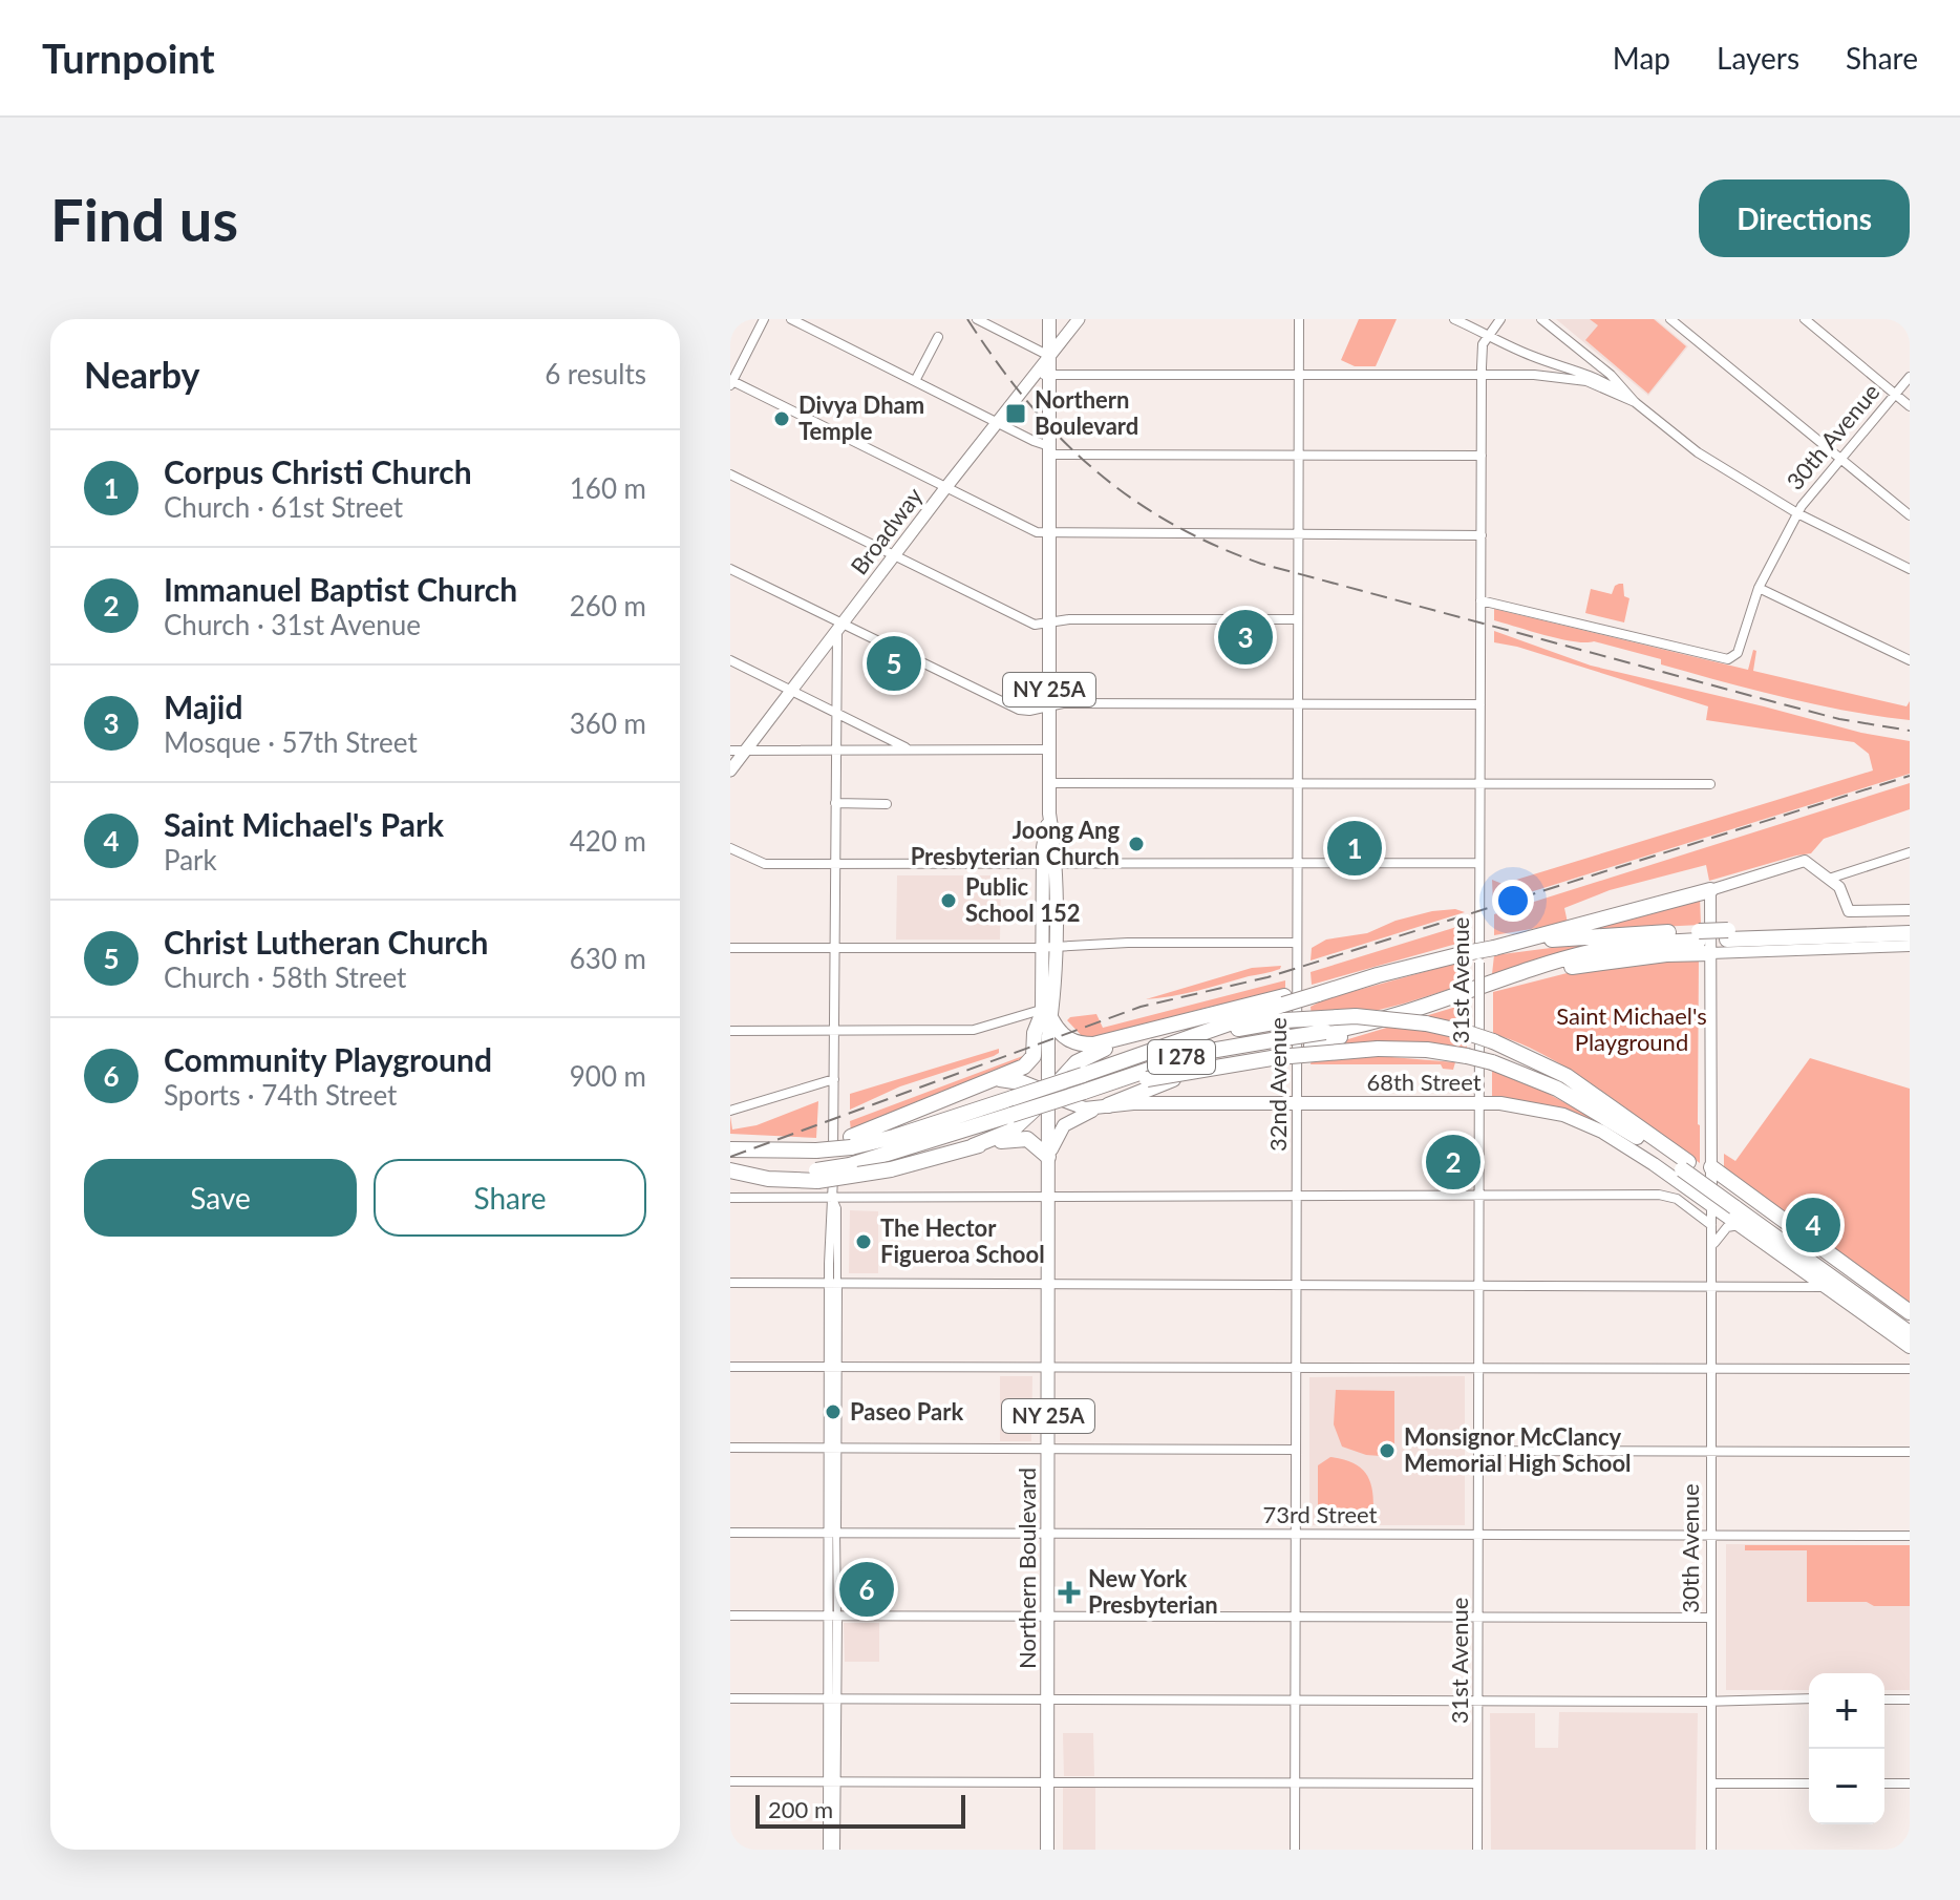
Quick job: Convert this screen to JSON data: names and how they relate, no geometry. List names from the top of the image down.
{
  "streets": {
    "highway": ["I 278"],
    "main road": [
      "Broadway",
      "NY 25A",
      "68th Street",
      "Northern Boulevard"
    ],
    "street": [
      "30th Avenue",
      "31st Avenue",
      "32nd Avenue",
      "73rd Street"
    ]
  },
  "crossings": [
    ["30th Avenue", "31st Avenue"],
    ["30th Avenue", "68th Street"],
    ["30th Avenue", "73rd Street"],
    ["Broadway", "Northern Boulevard"],
    ["31st Avenue", "68th Street"],
    ["31st Avenue", "73rd Street"],
    ["68th Street", "32nd Avenue"],
    ["32nd Avenue", "73rd Street"],
    ["73rd Street", "Northern Boulevard"]
  ],
  "parks": ["Saint Michael's Playground"],
  "places": {
    "transit": ["Northern Boulevard"],
    "other": [
      "Divya Dham Temple",
      "Joong Ang Presbyterian Church",
      "Public School 152",
      "The Hector Figueroa School",
      "Paseo Park",
      "Monsignor McClancy Memorial High School"
    ],
    "health": ["New York Presbyterian"]
  },
  "scale_bar": "200 m",
  "page": {
    "header": "Turnpoint",
    "nav": ["Map", "Layers", "Share"],
    "buttons": [
      "Directions",
      ["Save", "Share"]
    ],
    "title": "Find us",
    "heading": ["Nearby", "6 results"],
    "list": [
      {
        "mark": "1",
        "name": "Corpus Christi Church",
        "note": "Church · 61st Street",
        "value": "160 m"
      },
      {
        "mark": "2",
        "name": "Immanuel Baptist Church",
        "note": "Church · 31st Avenue",
        "value": "260 m"
      },
      {
        "mark": "3",
        "name": "Majid",
        "note": "Mosque · 57th Street",
        "value": "360 m"
      },
      {
        "mark": "4",
        "name": "Saint Michael's Park",
        "note": "Park",
        "value": "420 m"
      },
      {
        "mark": "5",
        "name": "Christ Lutheran Church",
        "note": "Church · 58th Street",
        "value": "630 m"
      },
      {
        "mark": "6",
        "name": "Community Playground",
        "note": "Sports · 74th Street",
        "value": "900 m"
      }
    ],
    "pins": [
      "3",
      "5",
      "1",
      "2",
      "4",
      "6"
    ],
    "map_buttons": ["+", "−"],
    "scale": "200 m"
  }
}
